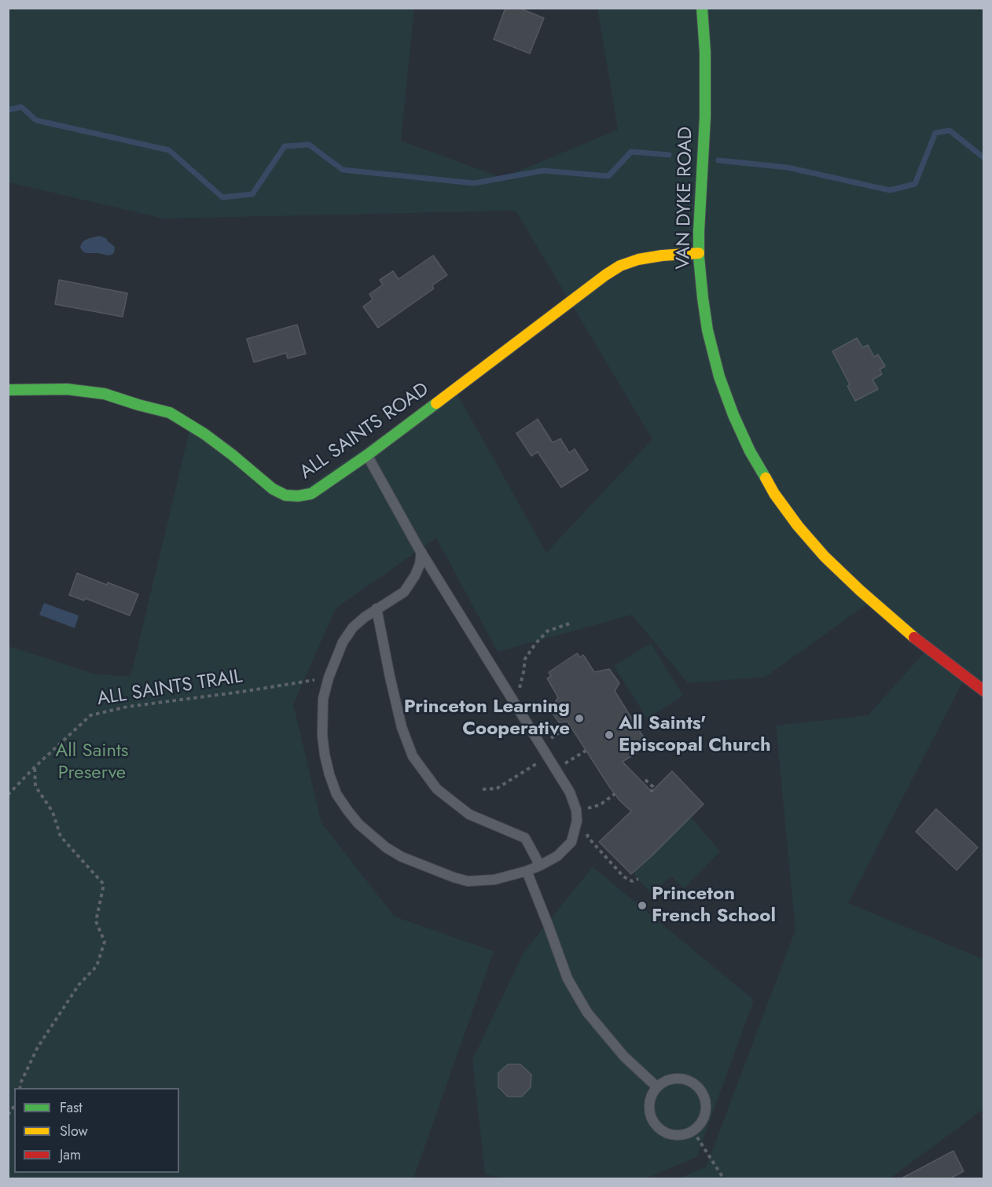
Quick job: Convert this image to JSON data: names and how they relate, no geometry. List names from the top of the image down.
{
  "streets": {
    "street": ["VAN DYKE ROAD", "ALL SAINTS ROAD"],
    "path": ["ALL SAINTS TRAIL"]
  },
  "crossings": [
    ["VAN DYKE ROAD", "ALL SAINTS ROAD"]
  ],
  "parks": ["All Saints Preserve"],
  "places": ["Princeton Learning Cooperative", "All Saints' Episcopal Church", "Princeton French School"],
  "legend": ["Fast", "Slow", "Jam"]
}
